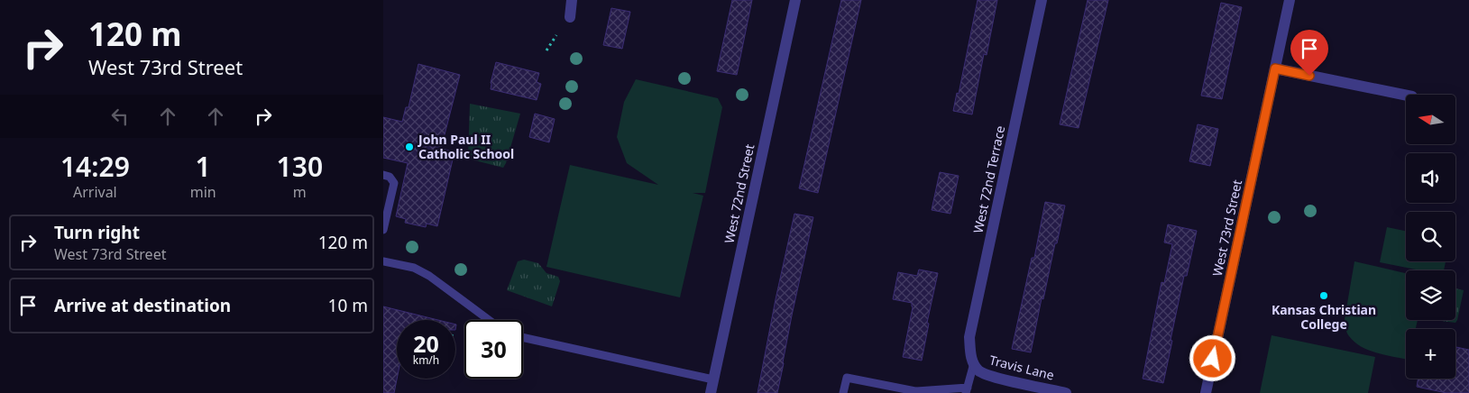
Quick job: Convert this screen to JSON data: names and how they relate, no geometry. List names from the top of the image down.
{
  "streets": {
    "street": [
      "West 72nd Terrace",
      "West 72nd Street",
      "West 73rd Street",
      "Travis Lane"
    ]
  },
  "crossings": [
    ["West 72nd Terrace", "Travis Lane"]
  ],
  "places": ["John Paul II Catholic School", "Kansas Christian College"],
  "north": "left",
  "page": {
    "turn": ["120 m", "West 73rd Street"],
    "map_buttons": "+",
    "eta": [
      "14:29",
      "Arrival",
      "1",
      "min",
      "130",
      "m"
    ],
    "list": [
      {
        "name": "Turn right",
        "note": "West 73rd Street",
        "value": "120 m"
      },
      {
        "name": "Arrive at destination",
        "value": "10 m"
      }
    ],
    "speed": "20 km/h",
    "limit": "30"
  }
}
